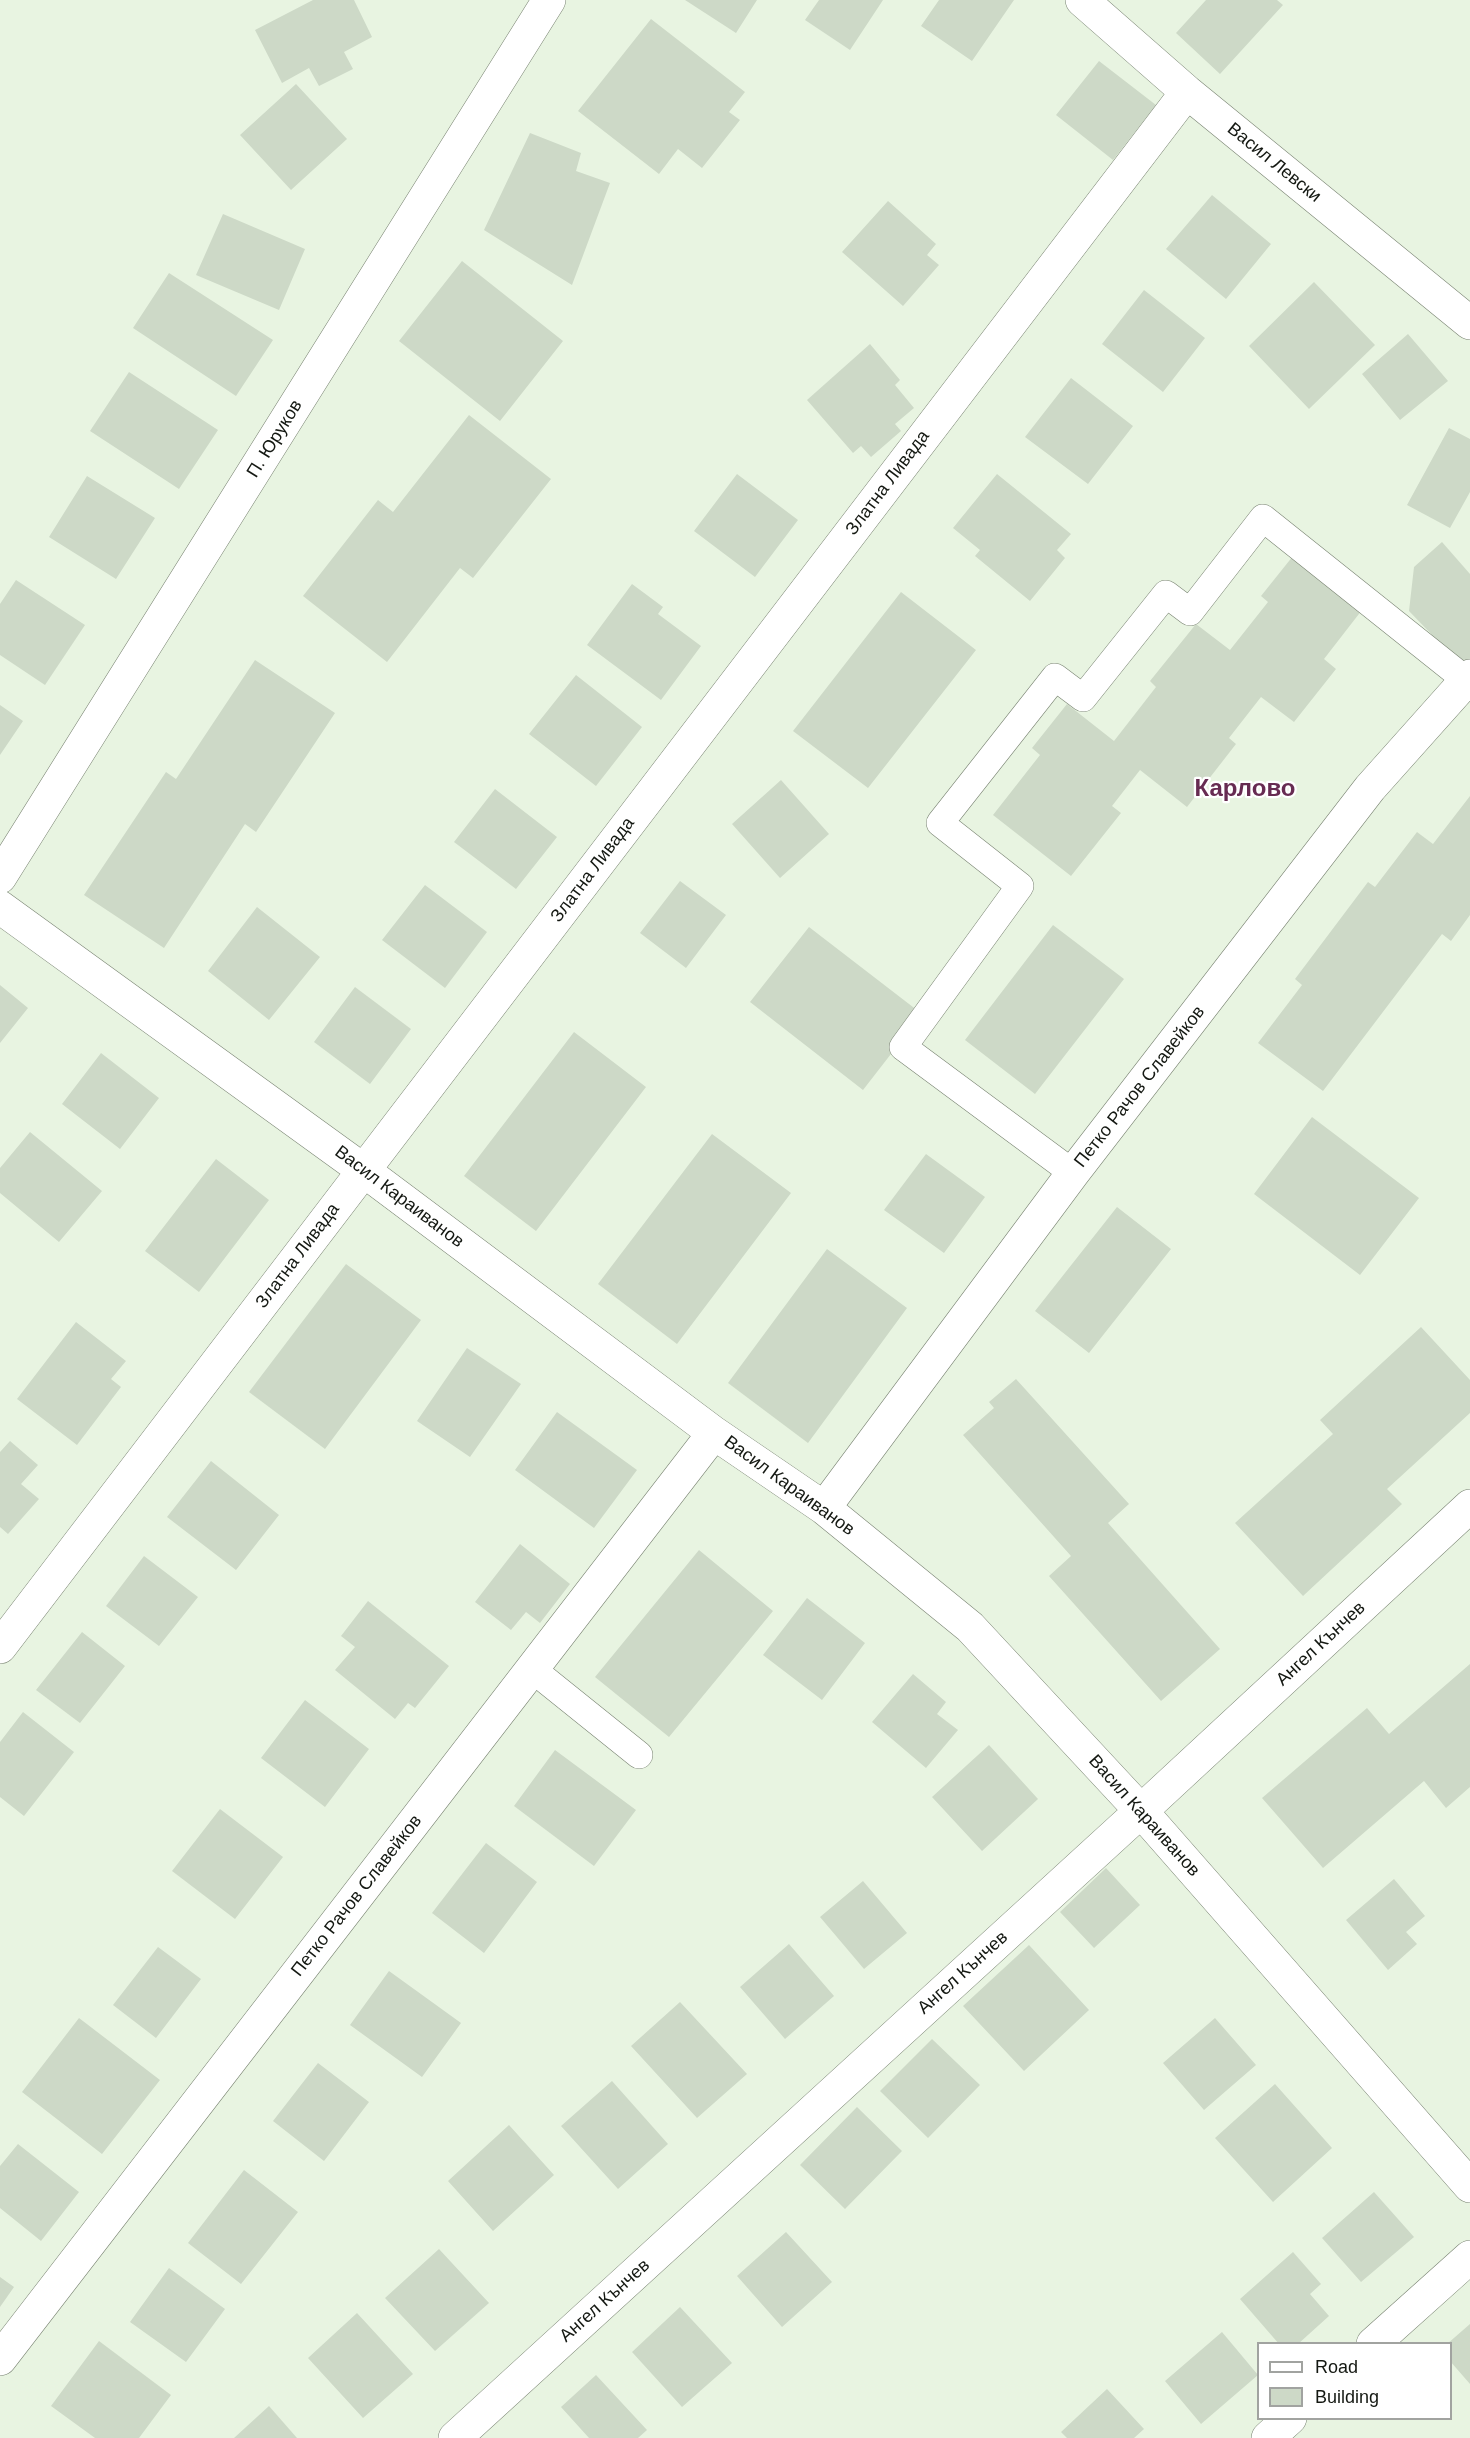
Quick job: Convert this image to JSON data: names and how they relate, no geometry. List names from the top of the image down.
{
  "streets": {
    "street": [
      "Васил Левски",
      "П. Юруков",
      "Златна Ливада",
      "Петко Рачов Славейков",
      "Васил Караиванов",
      "Ангел Кънчев"
    ]
  },
  "crossings": [
    ["Васил Левски", "Златна Ливада"],
    ["Златна Ливада", "Васил Караиванов"],
    ["Петко Рачов Славейков", "Васил Караиванов"],
    ["Васил Караиванов", "Ангел Кънчев"]
  ],
  "districts": ["Карлово"],
  "legend": ["Road", "Building"]
}
